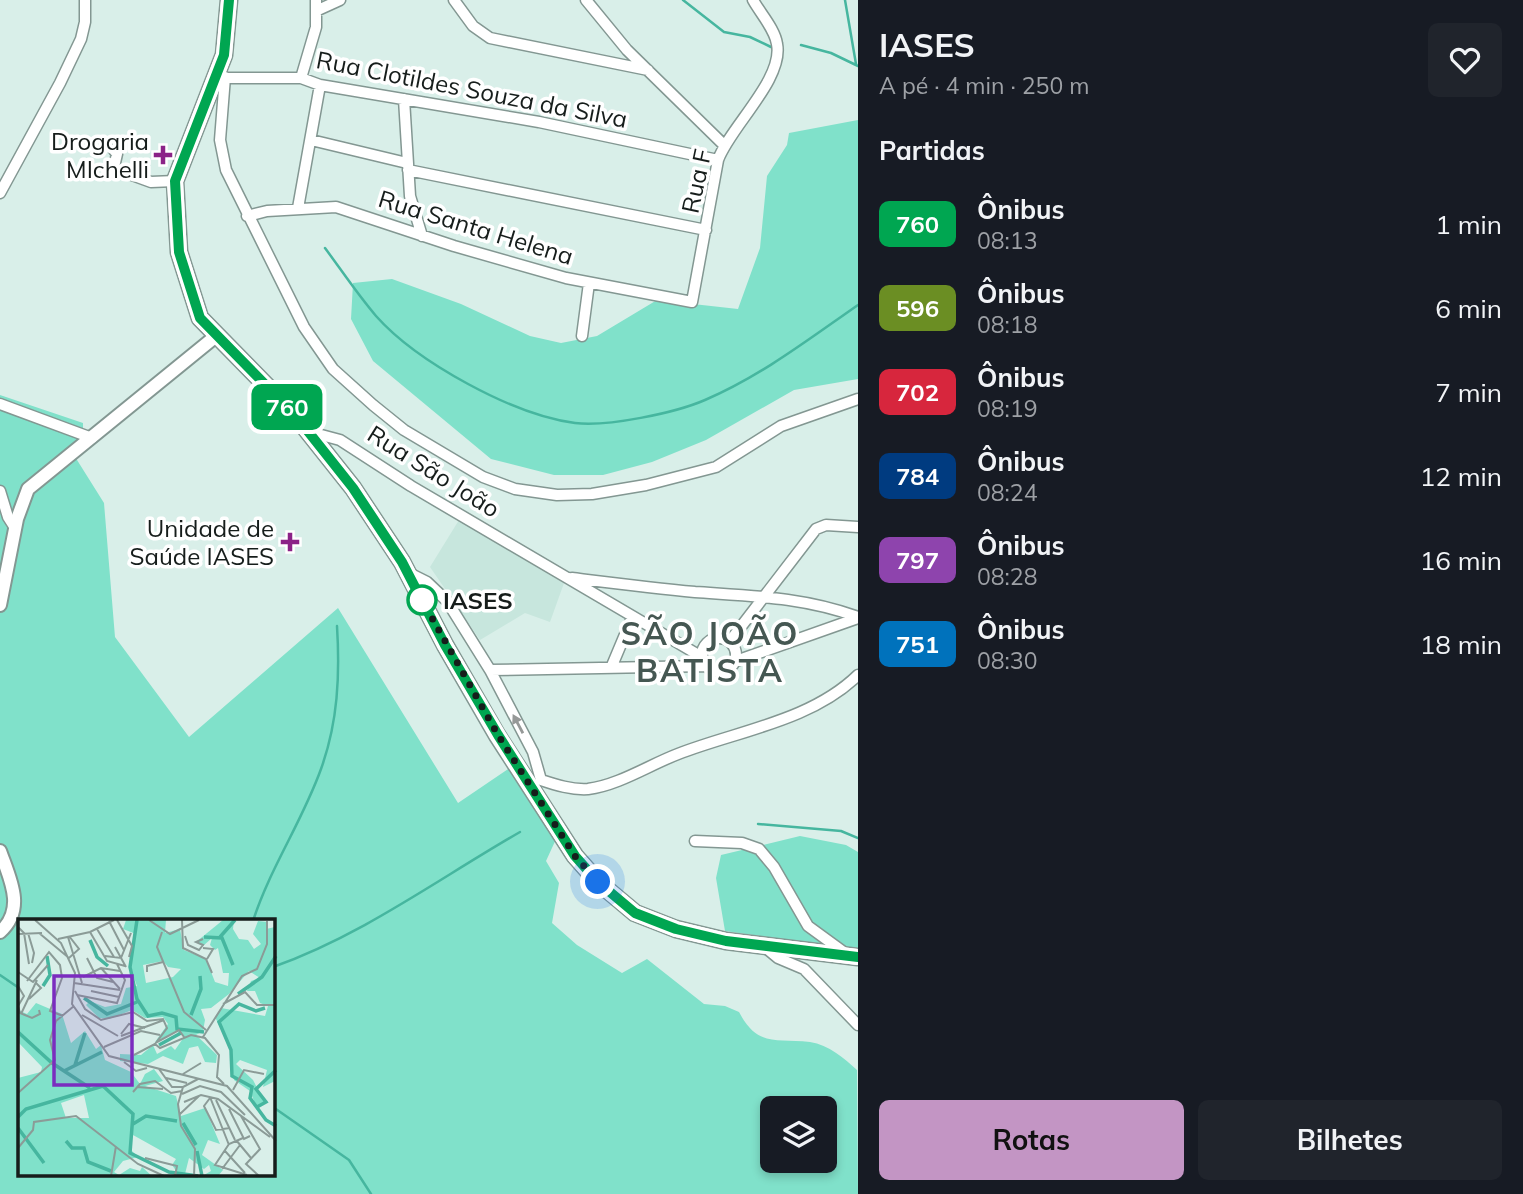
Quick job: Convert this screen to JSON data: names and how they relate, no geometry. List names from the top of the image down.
{
  "streets": {
    "street": [
      "Rua Clotildes Souza da Silva",
      "Rua F",
      "Rua Santa Helena",
      "Rua São João"
    ]
  },
  "crossings": [
    ["Rua Clotildes Souza da Silva", "Rua F"],
    ["Rua F", "Rua Santa Helena"]
  ],
  "districts": ["SÃO JOÃO BATISTA"],
  "places": {
    "health": ["Drogaria MIchelli", "Unidade de Saúde IASES"],
    "other": ["IASES"]
  },
  "lines": ["bus line 760"],
  "page": {
    "on_map": "760",
    "heading": [
      ["IASES", "A pé · 4 min · 250 m"],
      "Partidas"
    ],
    "list": [
      {
        "mark": "760",
        "name": "Ônibus",
        "note": "08:13",
        "value": "1 min"
      },
      {
        "mark": "596",
        "name": "Ônibus",
        "note": "08:18",
        "value": "6 min"
      },
      {
        "mark": "702",
        "name": "Ônibus",
        "note": "08:19",
        "value": "7 min"
      },
      {
        "mark": "784",
        "name": "Ônibus",
        "note": "08:24",
        "value": "12 min"
      },
      {
        "mark": "797",
        "name": "Ônibus",
        "note": "08:28",
        "value": "16 min"
      },
      {
        "mark": "751",
        "name": "Ônibus",
        "note": "08:30",
        "value": "18 min"
      }
    ],
    "buttons": ["Rotas", "Bilhetes"]
  }
}
